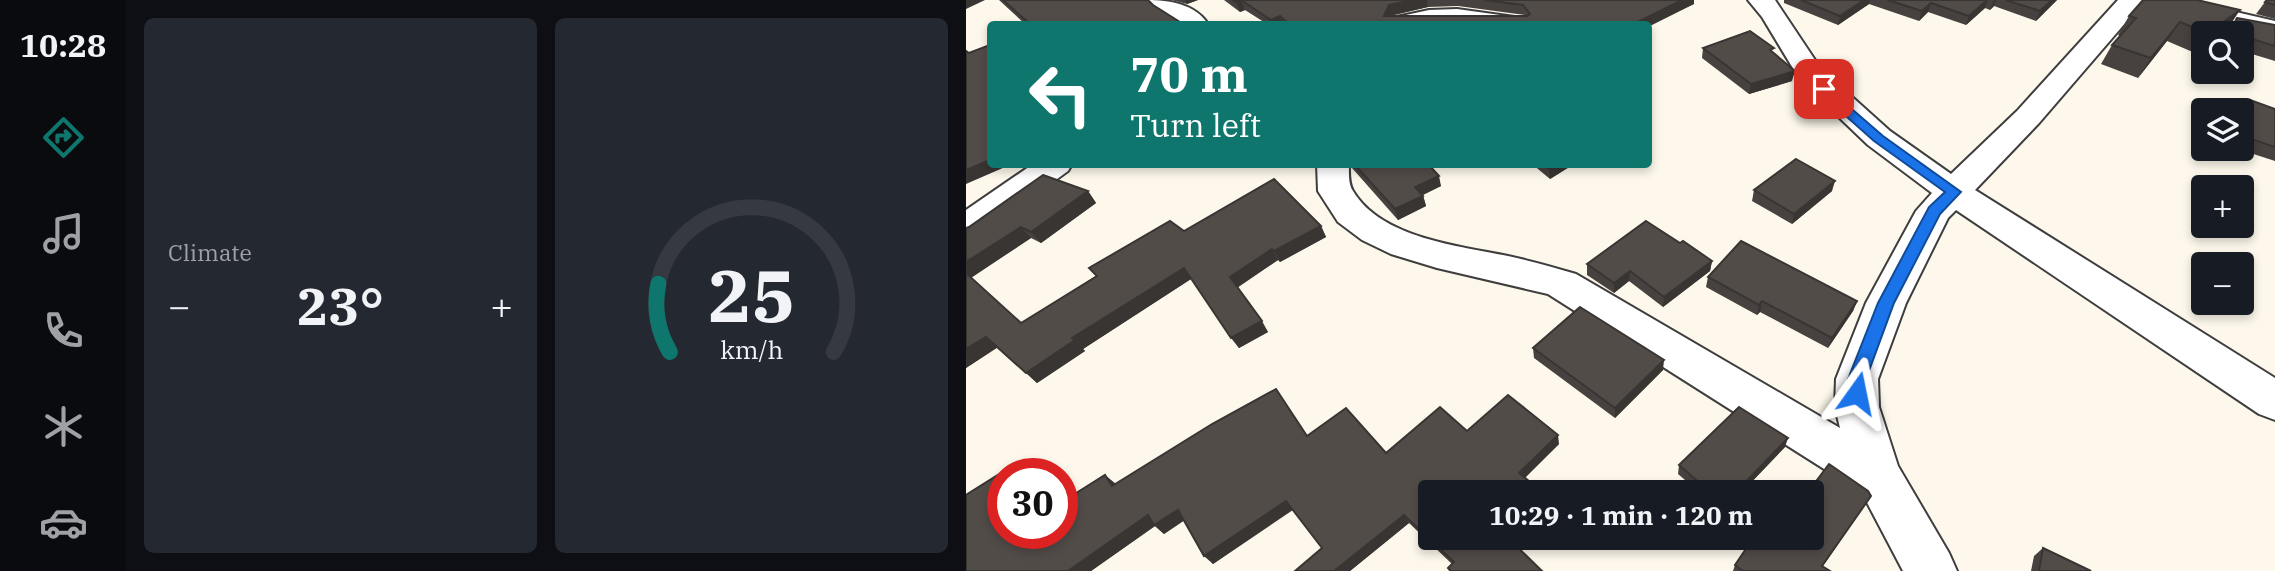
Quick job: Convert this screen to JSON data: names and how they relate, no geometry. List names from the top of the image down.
{
  "page": {
    "tabs": "10:28",
    "tile": "Climate",
    "map_buttons": ["+", "−"],
    "turn": ["70 m", "Turn left"],
    "heat": ["−", "23°", "+"],
    "limit": "30",
    "trip": "10:29 · 1 min · 120 m",
    "gauge": ["25", "km/h"]
  }
}
